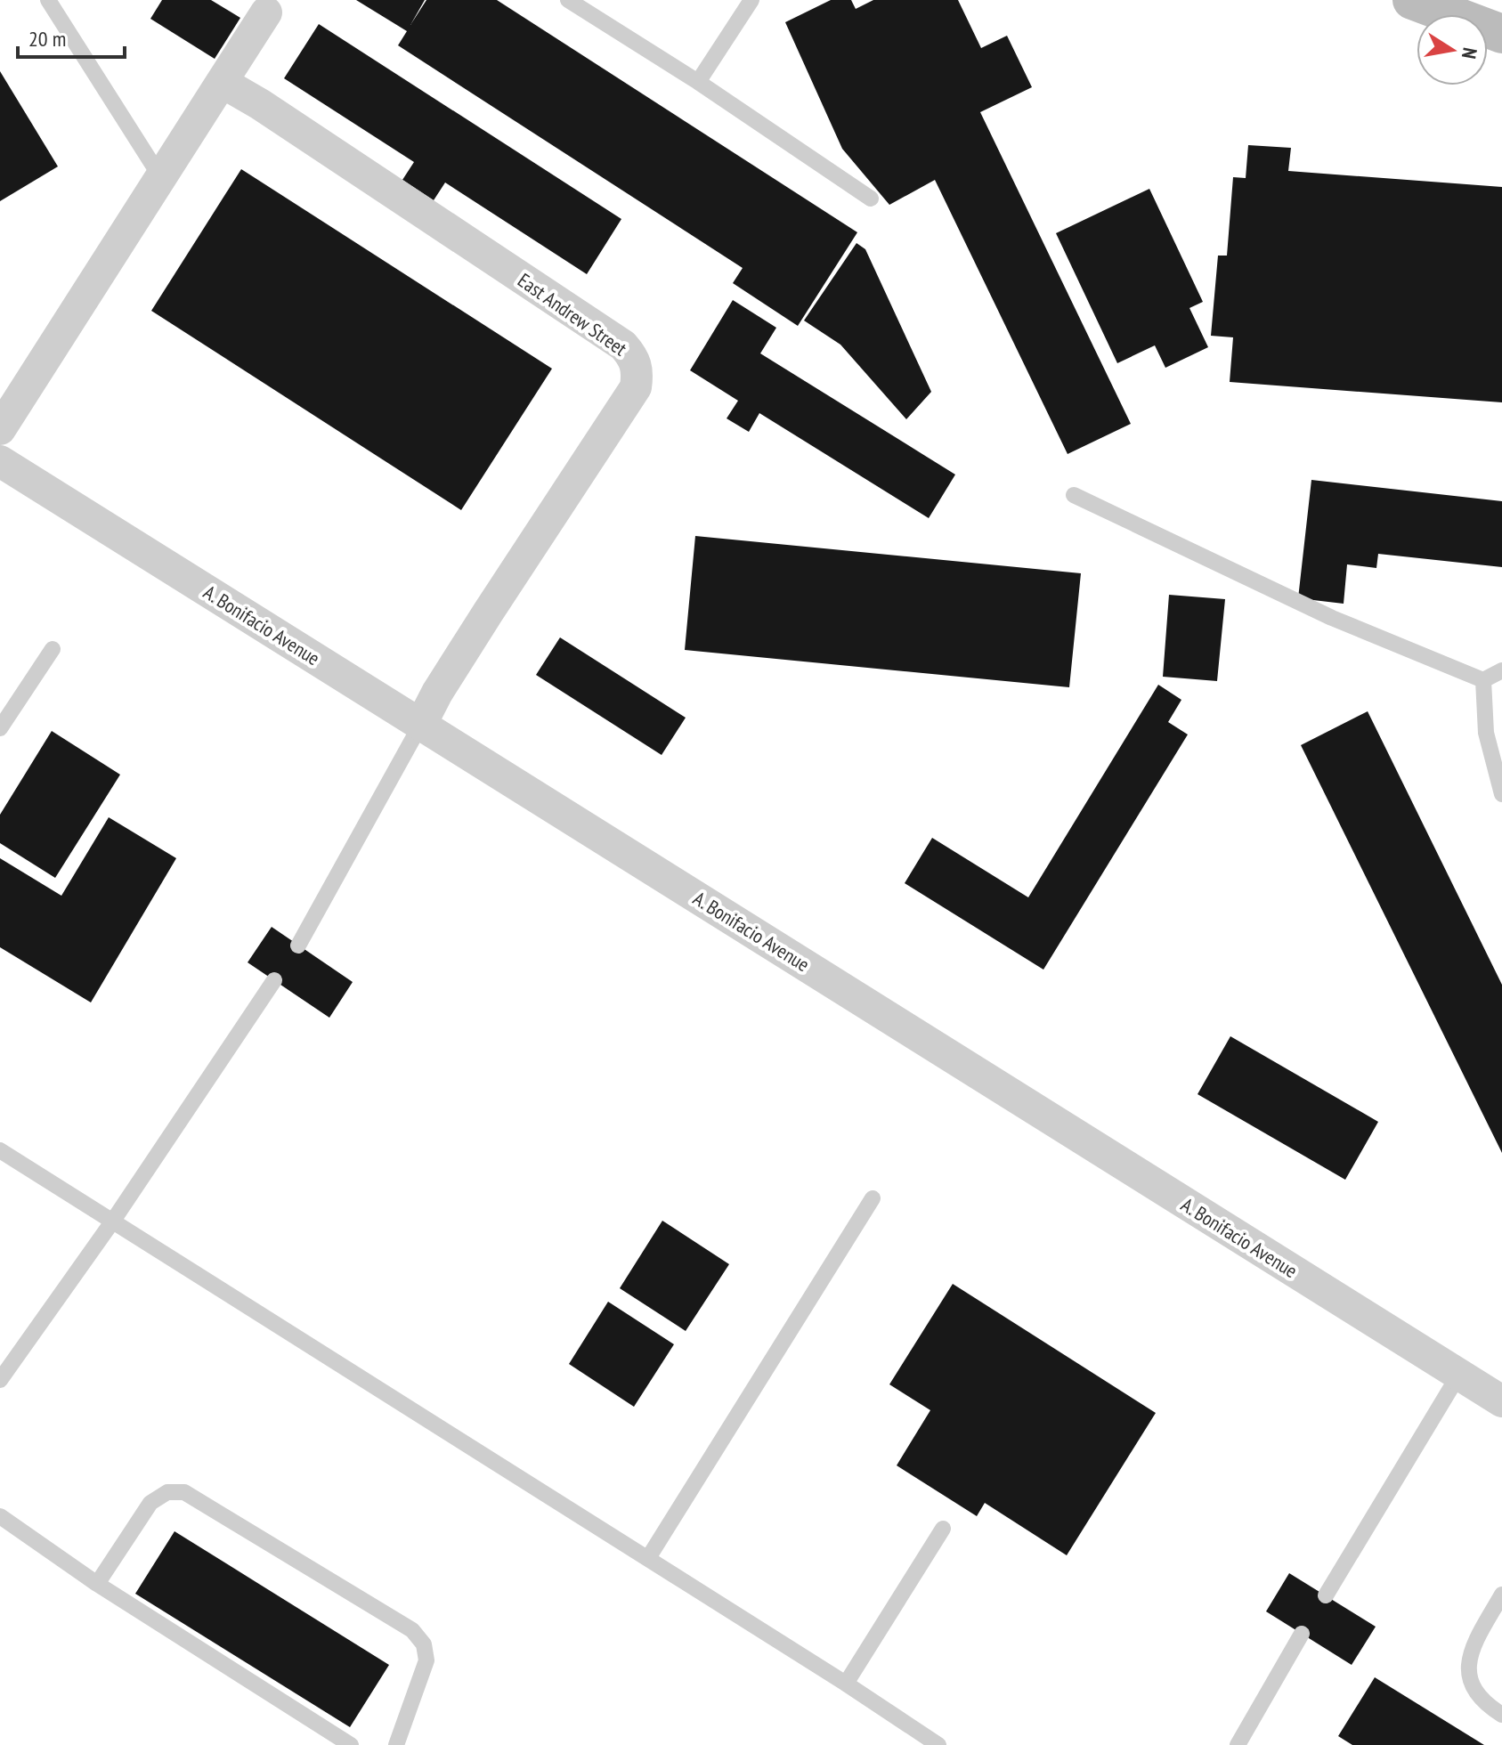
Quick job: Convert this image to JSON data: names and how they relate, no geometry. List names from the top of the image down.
{
  "streets": {
    "street": ["East Andrew Street", "A. Bonifacio Avenue"]
  },
  "crossings": [
    ["East Andrew Street", "A. Bonifacio Avenue"]
  ],
  "scale_bar": "20 m",
  "north": "right"
}
